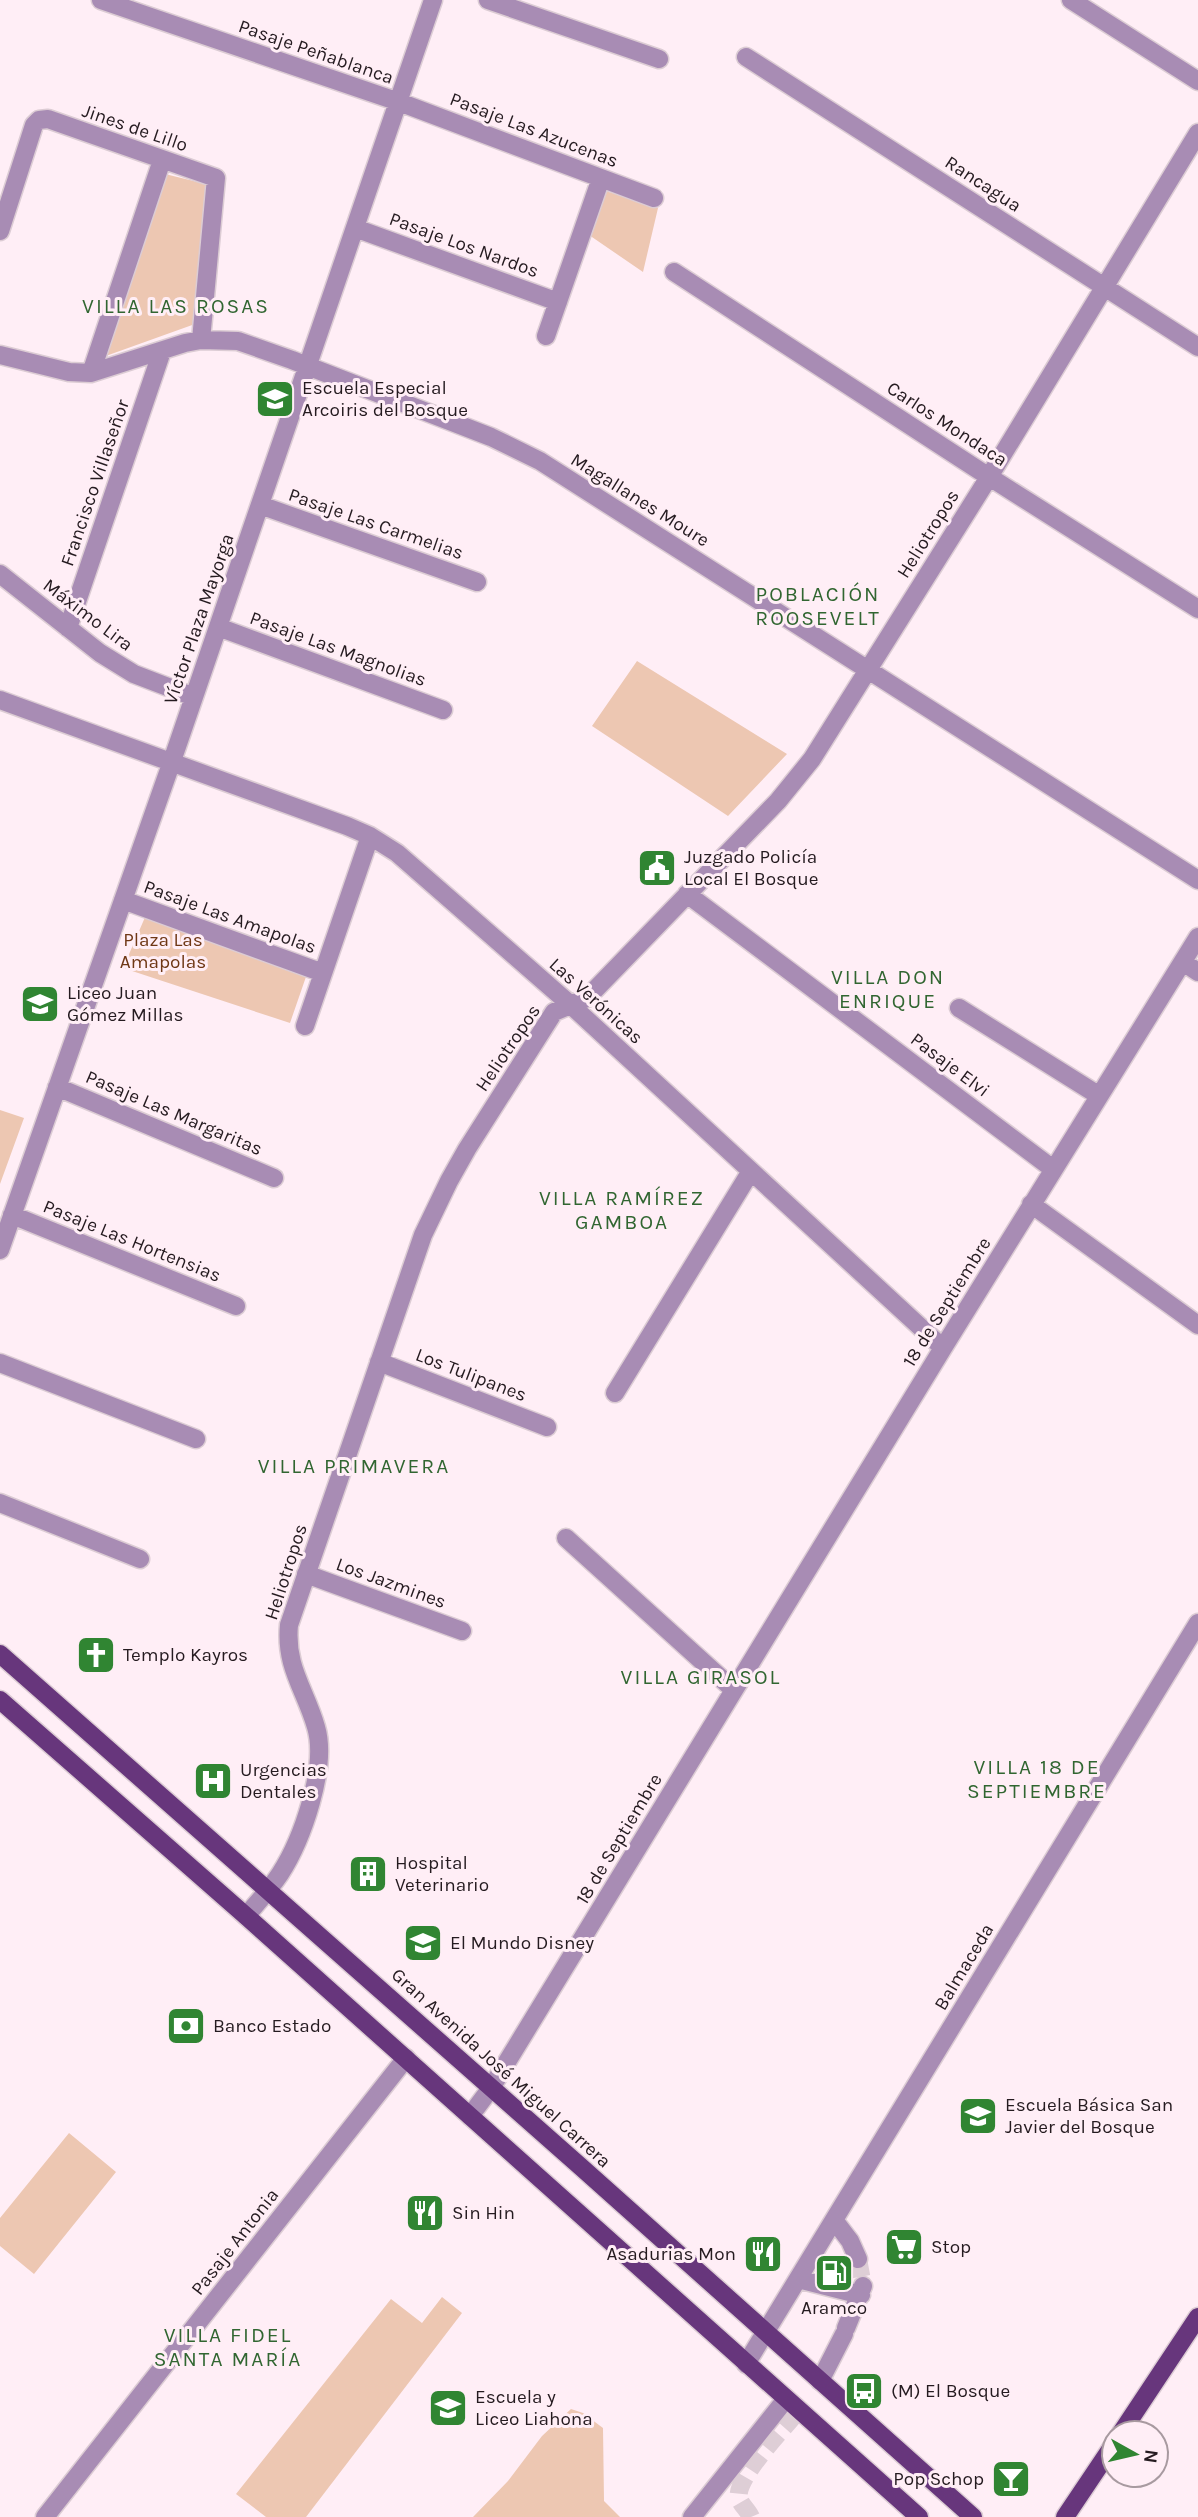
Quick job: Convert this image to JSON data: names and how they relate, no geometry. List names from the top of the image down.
{
  "streets": {
    "main road": ["Gran Avenida José Miguel Carrera"],
    "street": [
      "Pasaje Peñablanca",
      "Jines de Lillo",
      "Pasaje Las Azucenas",
      "Rancagua",
      "Pasaje Los Nardos",
      "Carlos Mondaca",
      "Francisco Villaseñor",
      "Magallanes Moure",
      "Pasaje Las Carmelias",
      "Heliotropos",
      "Máximo Lira",
      "Víctor Plaza Mayorga",
      "Pasaje Las Magnolias",
      "Pasaje Las Amapolas",
      "Las Verónicas",
      "Pasaje Elvi",
      "Pasaje Las Margaritas",
      "Pasaje Las Hortensias",
      "18 de Septiembre",
      "Los Tulipanes",
      "Los Jazmines",
      "Balmaceda",
      "Pasaje Antonia"
    ]
  },
  "crossings": [
    ["Pasaje Peñablanca", "Pasaje Las Azucenas"],
    ["Pasaje Peñablanca", "Víctor Plaza Mayorga"],
    ["Jines de Lillo", "Magallanes Moure"],
    ["Pasaje Las Azucenas", "Pasaje Los Nardos"],
    ["Pasaje Las Azucenas", "Víctor Plaza Mayorga"],
    ["Rancagua", "Heliotropos"],
    ["Pasaje Los Nardos", "Víctor Plaza Mayorga"],
    ["Carlos Mondaca", "Heliotropos"],
    ["Francisco Villaseñor", "Magallanes Moure"],
    ["Francisco Villaseñor", "Máximo Lira"],
    ["Magallanes Moure", "Heliotropos"],
    ["Magallanes Moure", "Víctor Plaza Mayorga"],
    ["Pasaje Las Carmelias", "Víctor Plaza Mayorga"],
    ["Heliotropos", "Las Verónicas"],
    ["Heliotropos", "Pasaje Elvi"],
    ["Heliotropos", "Los Tulipanes"],
    ["Heliotropos", "Los Jazmines"],
    ["Heliotropos", "Gran Avenida José Miguel Carrera"],
    ["Máximo Lira", "Víctor Plaza Mayorga"],
    ["Víctor Plaza Mayorga", "Pasaje Las Magnolias"],
    ["Víctor Plaza Mayorga", "Pasaje Las Amapolas"],
    ["Víctor Plaza Mayorga", "Las Verónicas"],
    ["Víctor Plaza Mayorga", "Pasaje Las Margaritas"],
    ["Víctor Plaza Mayorga", "Pasaje Las Hortensias"],
    ["Las Verónicas", "18 de Septiembre"],
    ["Pasaje Elvi", "18 de Septiembre"],
    ["18 de Septiembre", "Gran Avenida José Miguel Carrera"],
    ["Balmaceda", "Gran Avenida José Miguel Carrera"]
  ],
  "districts": [
    "VILLA LAS ROSAS",
    "POBLACIÓN ROOSEVELT",
    "VILLA DON ENRIQUE",
    "VILLA RAMÍREZ GAMBOA",
    "VILLA PRIMAVERA",
    "VILLA GIRASOL",
    "VILLA 18 DE SEPTIEMBRE",
    "VILLA FIDEL SANTA MARÍA"
  ],
  "parks": ["Plaza Las Amapolas"],
  "places": {
    "school or university": [
      "Escuela Especial Arcoiris del Bosque",
      "Liceo Juan Gómez Millas",
      "El Mundo Disney",
      "Escuela Básica San Javier del Bosque",
      "Escuela y Liceo Liahona"
    ],
    "public building": ["Juzgado Policía Local El Bosque"],
    "church": ["Templo Kayros"],
    "hospital": ["Urgencias Dentales"],
    "building": ["Hospital Veterinario"],
    "bank": ["Banco Estado"],
    "restaurant": ["Sin Hin", "Asadurias Mon"],
    "supermarket": ["Stop"],
    "fuel station": ["Aramco"],
    "bus stop": ["(M) El Bosque"],
    "bar": ["Pop Schop"]
  },
  "north": "right"
}
